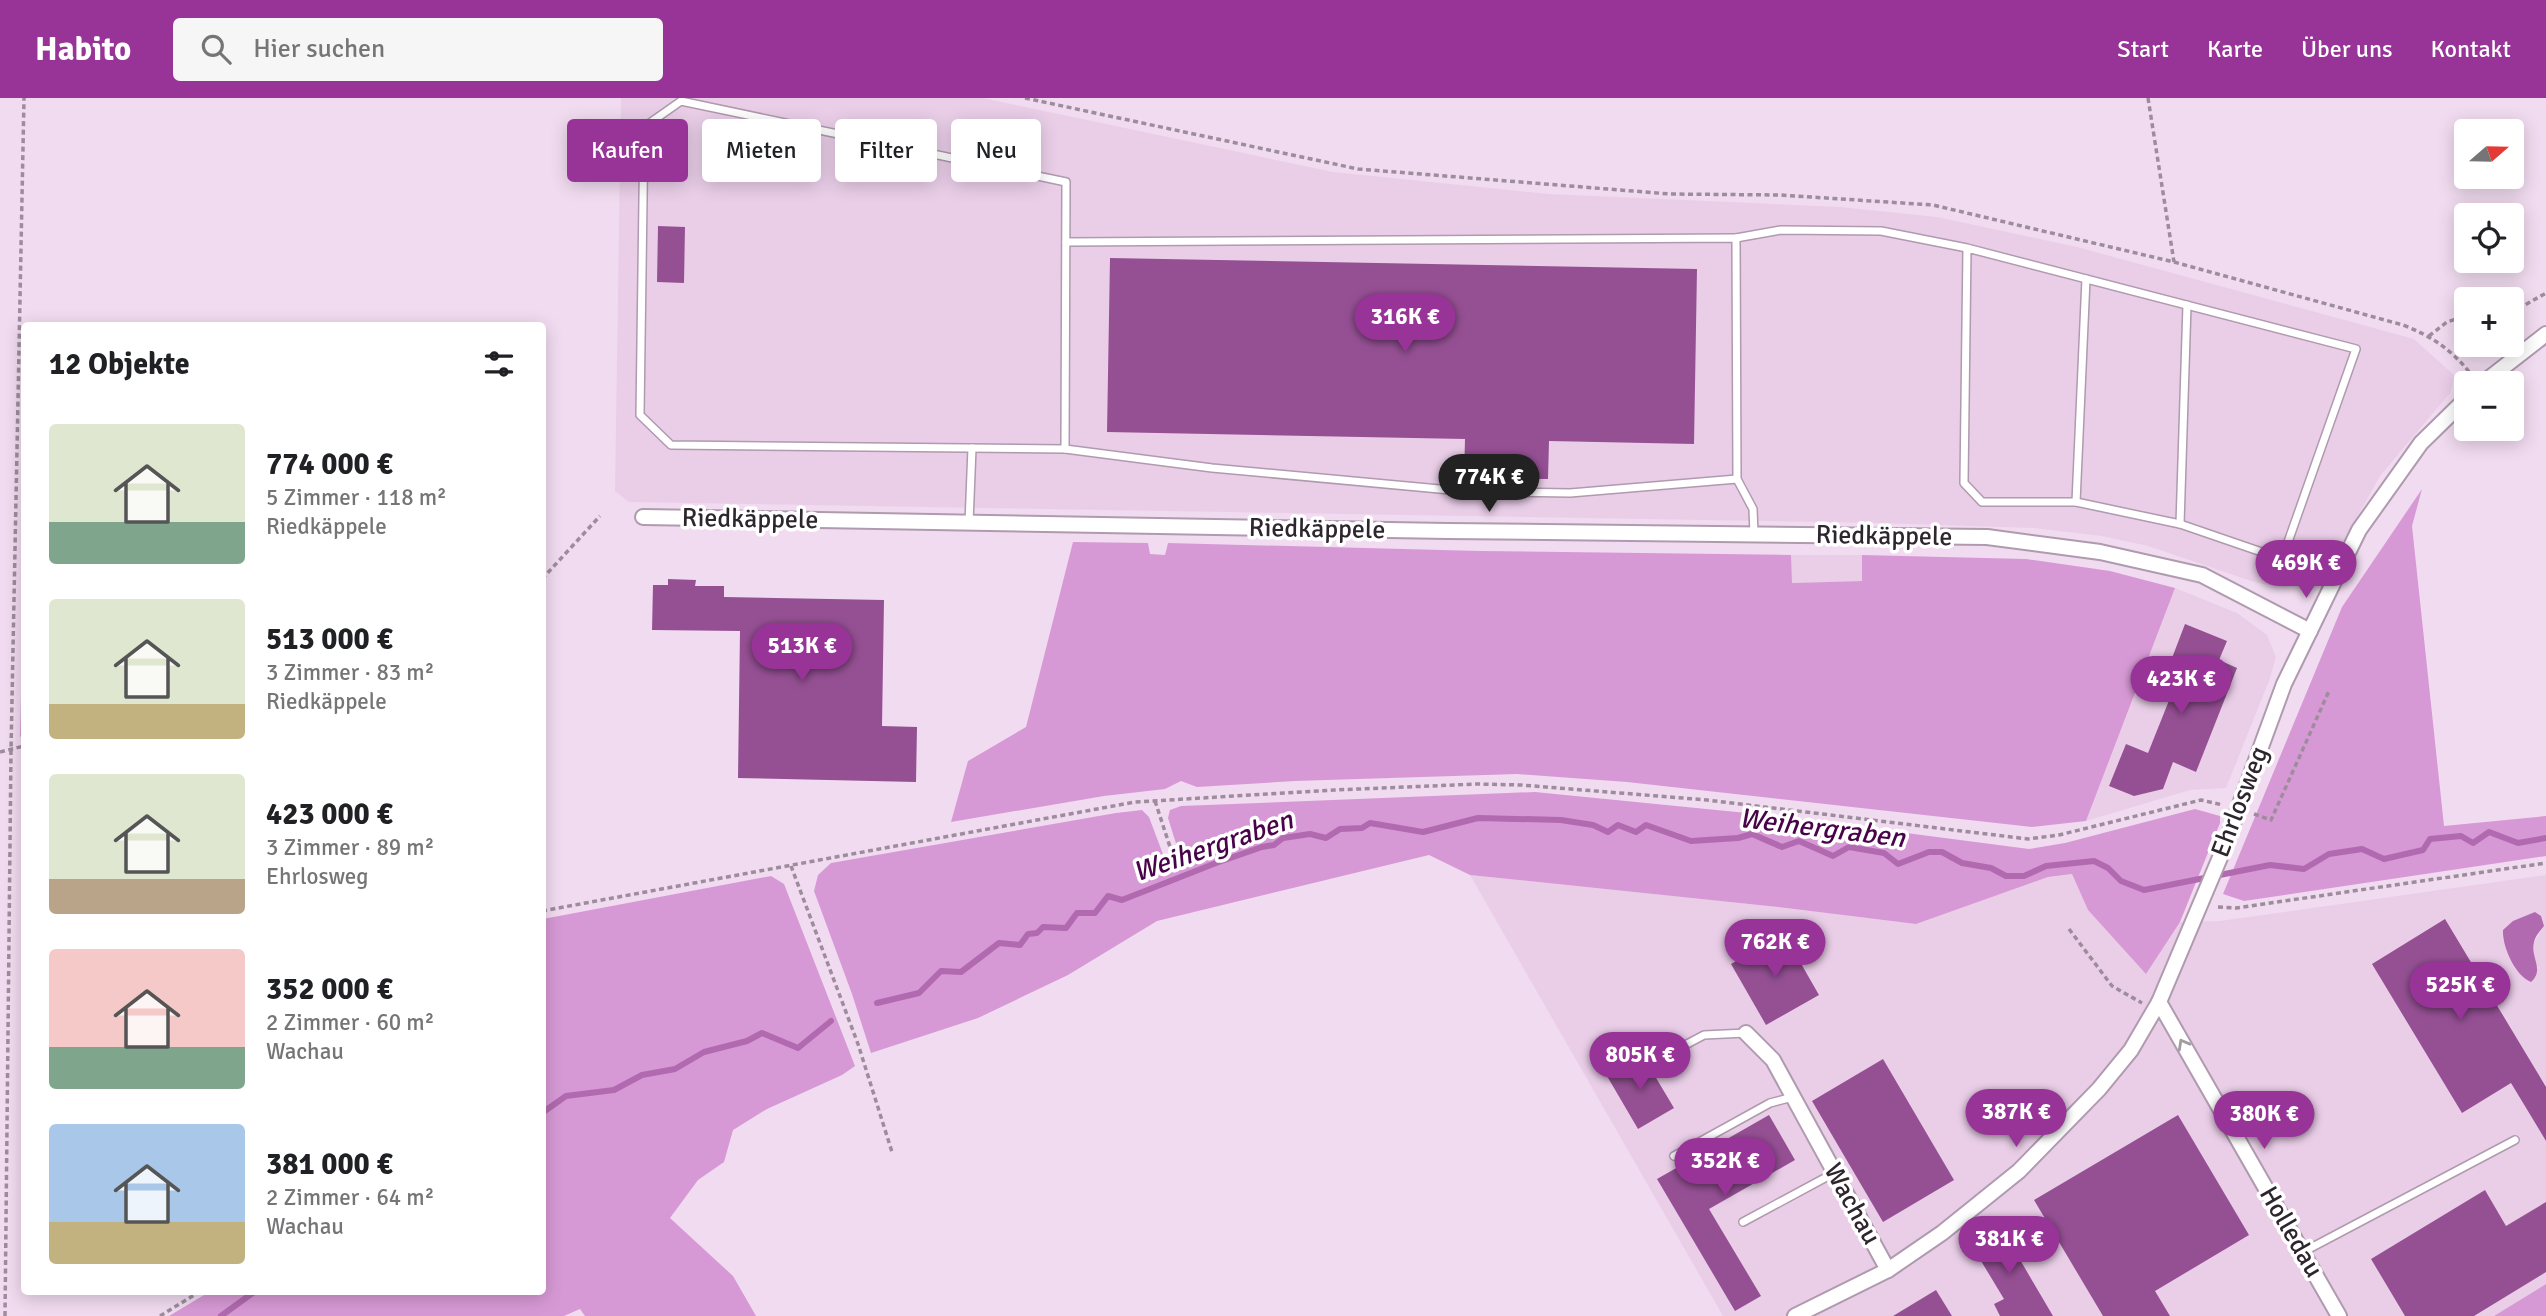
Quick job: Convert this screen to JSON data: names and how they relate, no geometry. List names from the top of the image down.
{
  "streets": {
    "street": [
      "Riedkäppele",
      "Ehrlosweg",
      "Wachau",
      "Holledau"
    ]
  },
  "crossings": [
    ["Riedkäppele", "Ehrlosweg"],
    ["Ehrlosweg", "Wachau"],
    ["Ehrlosweg", "Holledau"],
    ["Wachau", "Holledau"]
  ],
  "one_way": ["Holledau"],
  "water": ["Weihergraben"],
  "north": "right",
  "page": {
    "header": "Habito",
    "search": "Hier suchen",
    "nav": [
      "Start",
      "Karte",
      "Über uns",
      "Kontakt"
    ],
    "map_buttons": ["+", "−"],
    "chip": [
      "Kaufen",
      "Mieten",
      "Filter",
      "Neu"
    ],
    "price": [
      "316K €",
      "774K €",
      "469K €",
      "513K €",
      "423K €",
      "762K €",
      "525K €",
      "805K €",
      "387K €",
      "380K €",
      "352K €",
      "381K €"
    ],
    "heading": "12 Objekte",
    "list": [
      {
        "name": "774 000 €",
        "note": "5 Zimmer · 118 m² · Riedkäppele"
      },
      {
        "name": "513 000 €",
        "note": "3 Zimmer · 83 m² · Riedkäppele"
      },
      {
        "name": "423 000 €",
        "note": "3 Zimmer · 89 m² · Ehrlosweg"
      },
      {
        "name": "352 000 €",
        "note": "2 Zimmer · 60 m² · Wachau"
      },
      {
        "name": "381 000 €",
        "note": "2 Zimmer · 64 m² · Wachau"
      }
    ]
  }
}
